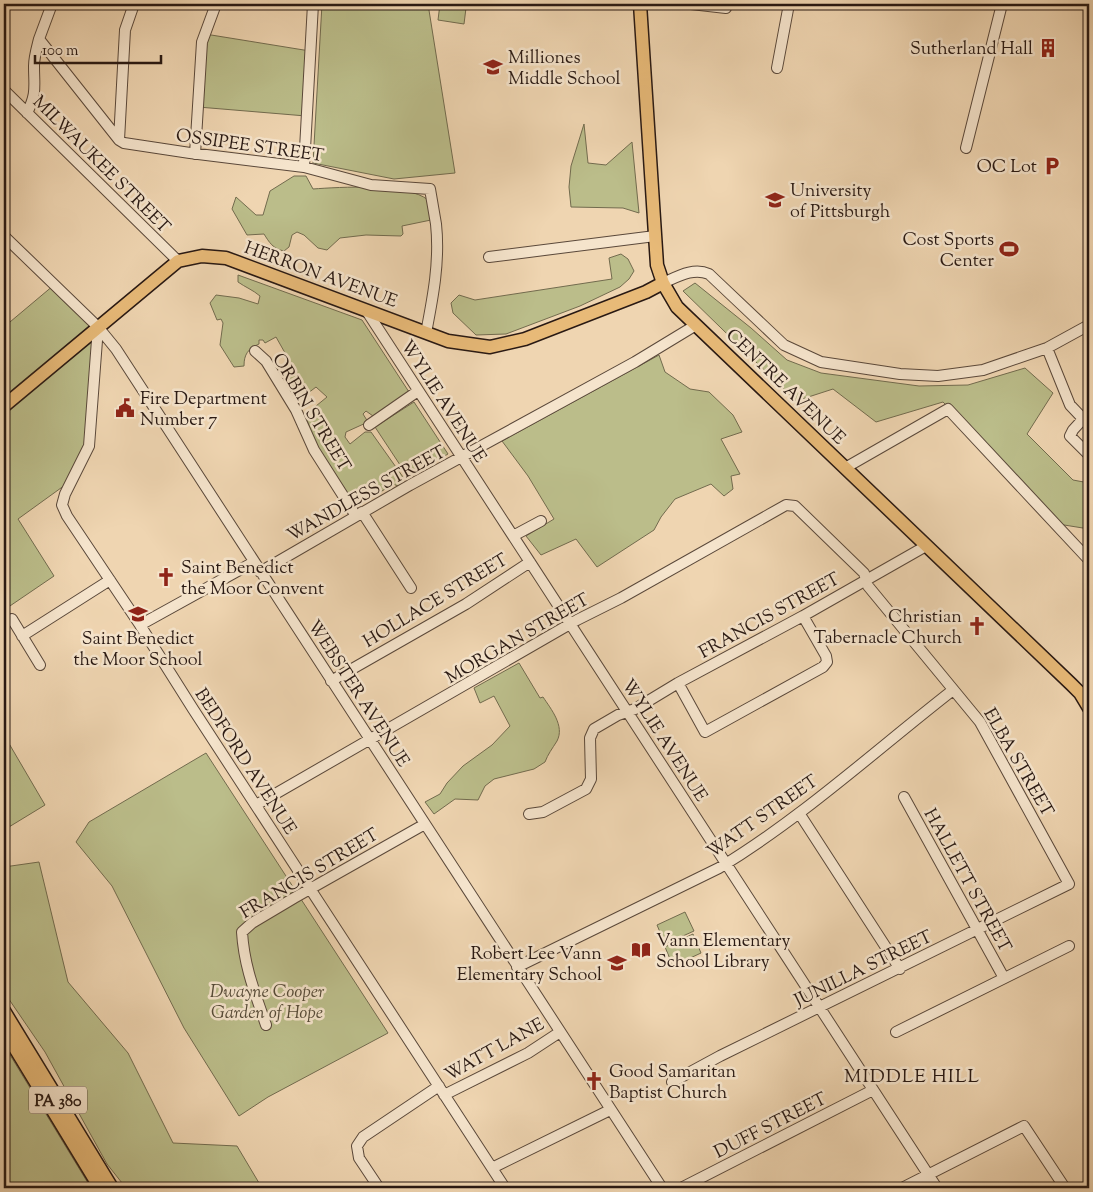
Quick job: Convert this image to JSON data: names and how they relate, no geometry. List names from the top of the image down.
{
  "streets": {
    "main road": ["HERRON AVENUE", "CENTRE AVENUE", "PA 380"],
    "street": [
      "OSSIPEE STREET",
      "MILWAUKEE STREET",
      "WYLIE AVENUE",
      "ORBIN STREET",
      "WANDLESS STREET",
      "HOLLACE STREET",
      "FRANCIS STREET",
      "MORGAN STREET",
      "WEBSTER AVENUE",
      "BEDFORD AVENUE",
      "ELBA STREET",
      "WATT STREET",
      "HALLETT STREET",
      "JUNILLA STREET",
      "WATT LANE",
      "DUFF STREET"
    ]
  },
  "crossings": [
    ["OSSIPEE STREET", "HERRON AVENUE"],
    ["MILWAUKEE STREET", "HERRON AVENUE"],
    ["HERRON AVENUE", "CENTRE AVENUE"],
    ["HERRON AVENUE", "WYLIE AVENUE"],
    ["HERRON AVENUE", "WEBSTER AVENUE"],
    ["HERRON AVENUE", "BEDFORD AVENUE"],
    ["CENTRE AVENUE", "WANDLESS STREET"],
    ["CENTRE AVENUE", "FRANCIS STREET"],
    ["WYLIE AVENUE", "WANDLESS STREET"],
    ["WYLIE AVENUE", "HOLLACE STREET"],
    ["WYLIE AVENUE", "FRANCIS STREET"],
    ["WYLIE AVENUE", "MORGAN STREET"],
    ["WYLIE AVENUE", "WATT STREET"],
    ["WYLIE AVENUE", "JUNILLA STREET"],
    ["WYLIE AVENUE", "DUFF STREET"],
    ["ORBIN STREET", "WANDLESS STREET"],
    ["WANDLESS STREET", "WEBSTER AVENUE"],
    ["HOLLACE STREET", "WEBSTER AVENUE"],
    ["FRANCIS STREET", "WEBSTER AVENUE"],
    ["FRANCIS STREET", "BEDFORD AVENUE"],
    ["FRANCIS STREET", "ELBA STREET"],
    ["MORGAN STREET", "WEBSTER AVENUE"],
    ["MORGAN STREET", "BEDFORD AVENUE"],
    ["MORGAN STREET", "ELBA STREET"],
    ["WEBSTER AVENUE", "BEDFORD AVENUE"],
    ["WEBSTER AVENUE", "WATT STREET"],
    ["WEBSTER AVENUE", "WATT LANE"],
    ["BEDFORD AVENUE", "WATT LANE"],
    ["ELBA STREET", "WATT STREET"],
    ["ELBA STREET", "JUNILLA STREET"],
    ["HALLETT STREET", "JUNILLA STREET"]
  ],
  "districts": ["MIDDLE HILL"],
  "parks": ["Dwayne Cooper Garden of Hope"],
  "places": {
    "building": ["Sutherland Hall"],
    "school or university": [
      "Milliones Middle School",
      "University of Pittsburgh",
      "Saint Benedict the Moor School",
      "Robert Lee Vann Elementary School"
    ],
    "parking": ["OC Lot"],
    "sports": ["Cost Sports Center"],
    "public building": ["Fire Department Number 7"],
    "church": ["Saint Benedict the Moor Convent", "Christian Tabernacle Church", "Good Samaritan Baptist Church"],
    "library": ["Vann Elementary School Library"]
  },
  "scale_bar": "100 m"
}
